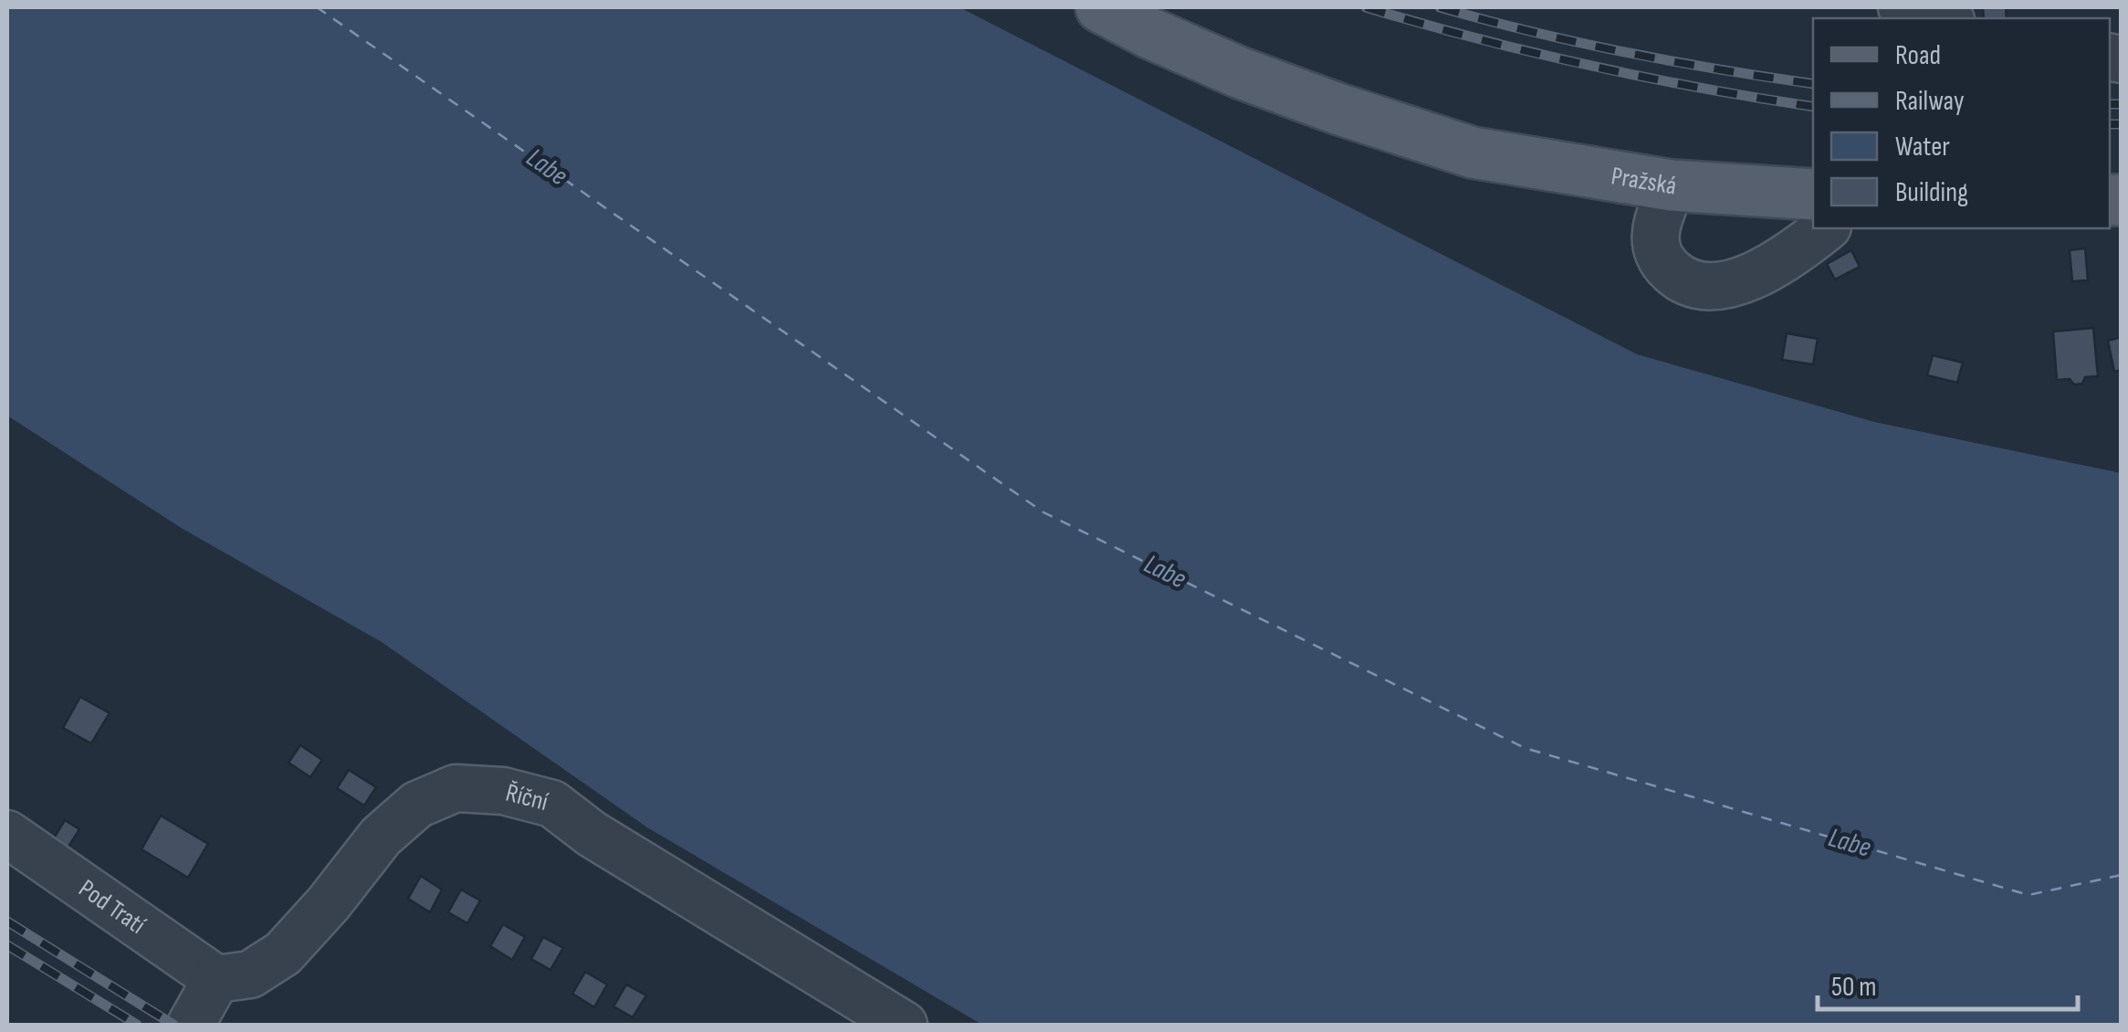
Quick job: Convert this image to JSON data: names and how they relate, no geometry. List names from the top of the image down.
{
  "streets": {
    "main road": ["Pražská"],
    "street": ["Říční", "Pod Tratí"]
  },
  "crossings": [
    ["Říční", "Pod Tratí"]
  ],
  "water": ["Labe"],
  "legend": [
    "Road",
    "Railway",
    "Water",
    "Building"
  ],
  "scale_bar": "50 m"
}
